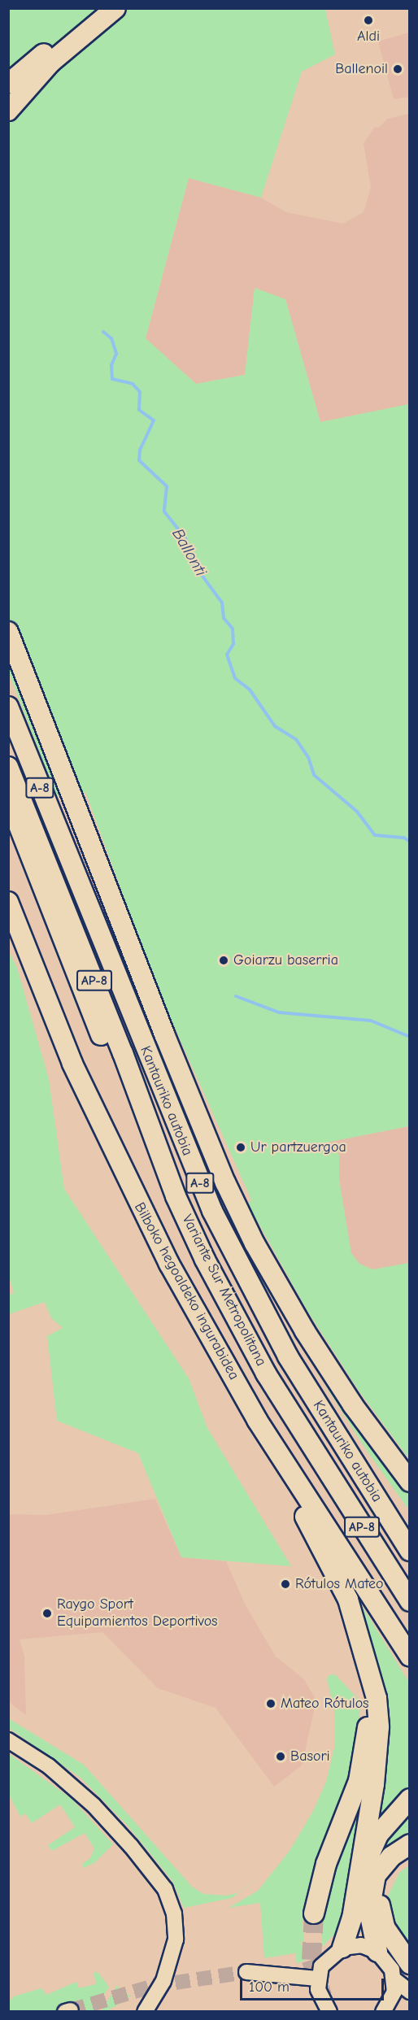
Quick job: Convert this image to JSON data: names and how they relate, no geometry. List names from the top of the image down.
{
  "streets": {
    "highway": [
      "A-8",
      "AP-8",
      "Kantauriko autobia",
      "Variante Sur Metropolitana",
      "Bilboko hegoaldeko ingurabidea"
    ]
  },
  "water": ["Ballonti"],
  "places": [
    "Aldi",
    "Ballenoil",
    "Goiarzu baserria",
    "Ur partzuergoa",
    "Rótulos Mateo",
    "Raygo Sport Equipamientos Deportivos",
    "Mateo Rótulos",
    "Basori"
  ],
  "scale_bar": "100 m"
}
